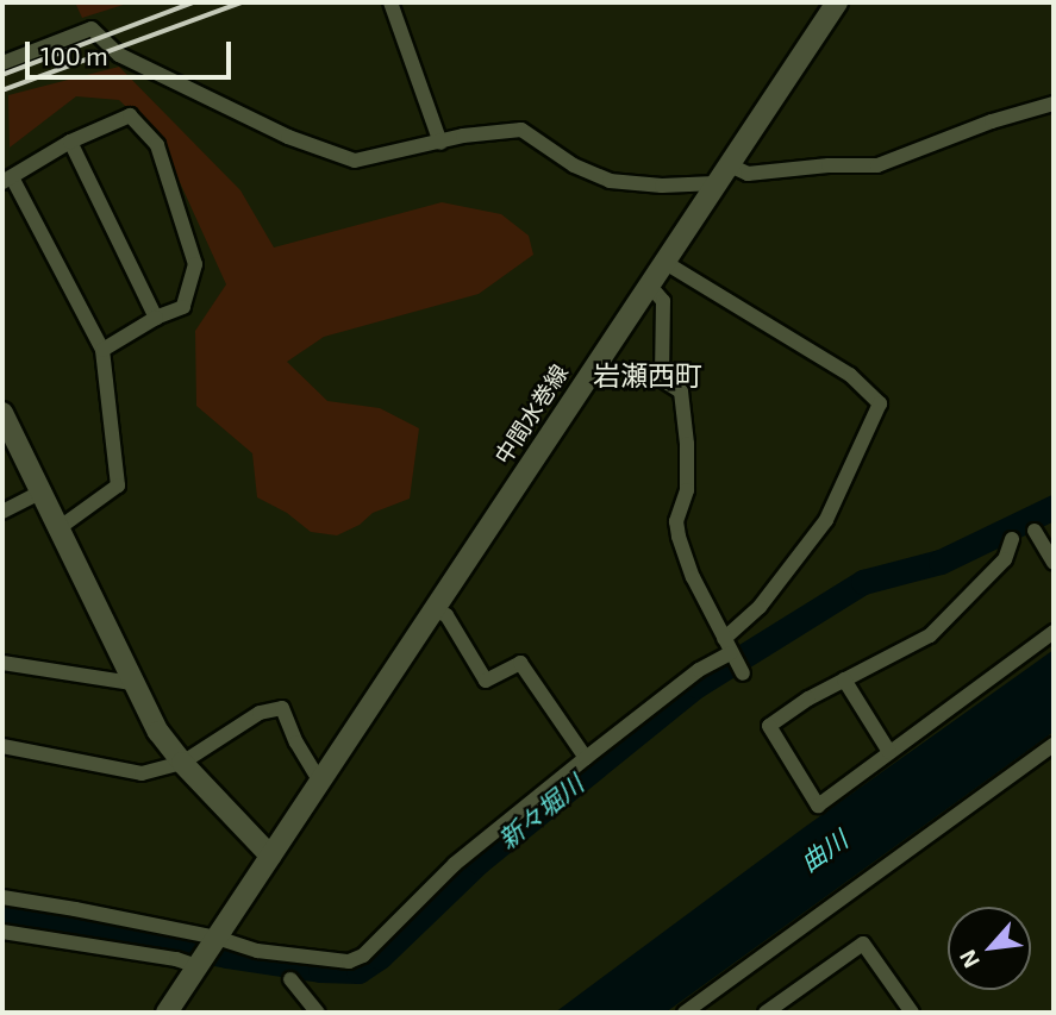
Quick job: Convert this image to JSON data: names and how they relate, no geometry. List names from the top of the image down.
{
  "streets": {
    "main road": ["中間水巻線"]
  },
  "districts": ["岩瀬西町"],
  "water": ["新々堀川", "曲川"],
  "scale_bar": "100 m",
  "north": "bottom left"
}
